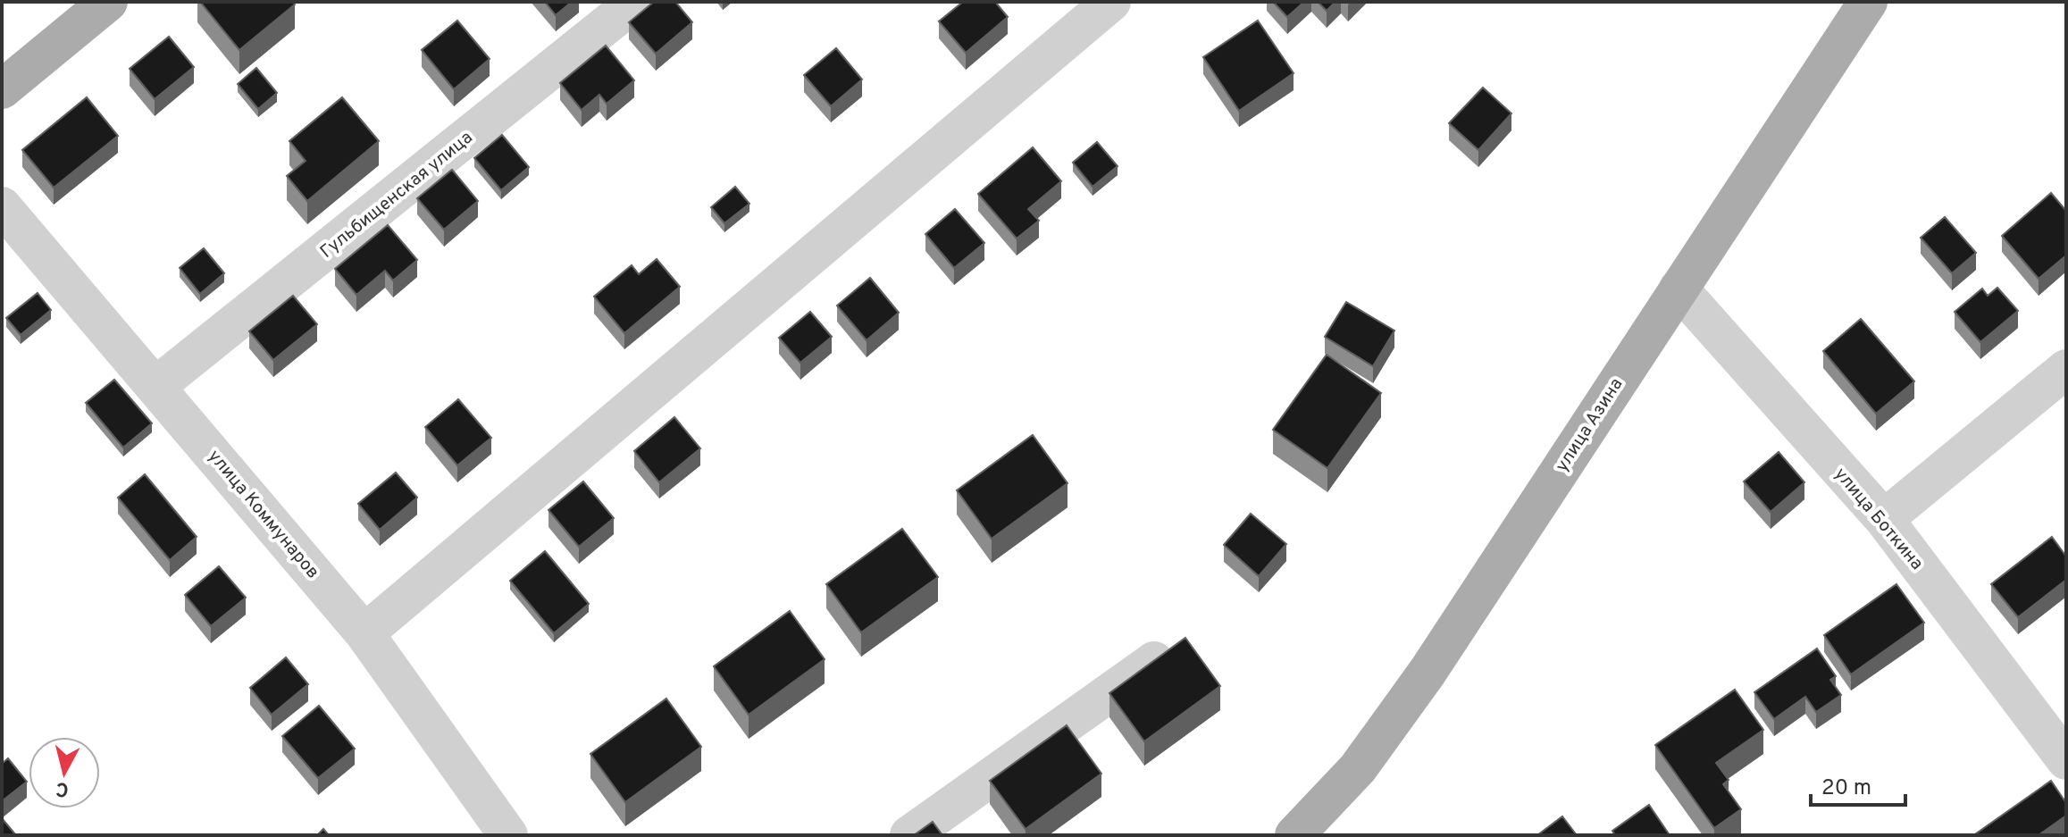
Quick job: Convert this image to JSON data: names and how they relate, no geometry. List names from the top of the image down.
{
  "streets": {
    "main road": ["улица Азина"],
    "street": ["Гульбищенская улица", "улица Коммунаров", "улица Боткина"]
  },
  "crossings": [
    ["Гульбищенская улица", "улица Коммунаров"],
    ["улица Азина", "улица Боткина"]
  ],
  "scale_bar": "20 m",
  "north": "bottom"
}
